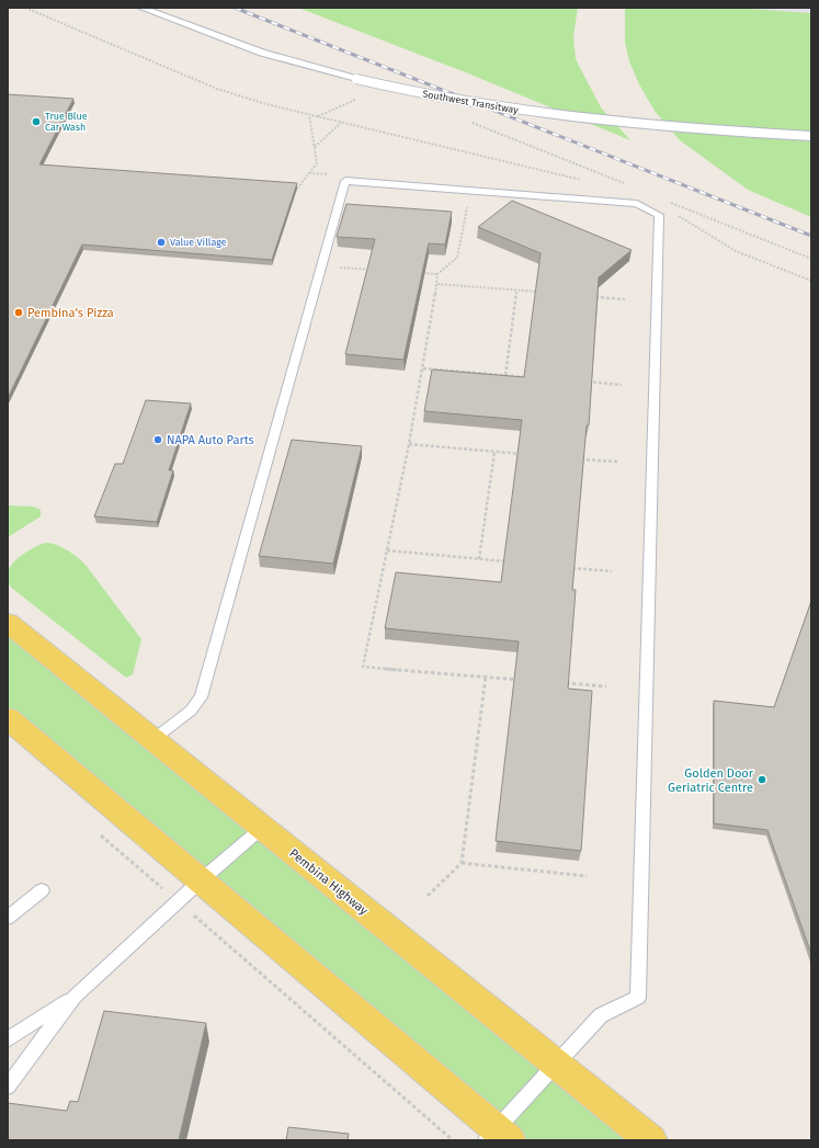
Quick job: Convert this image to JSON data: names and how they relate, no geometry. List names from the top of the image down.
{
  "streets": {
    "main road": ["Pembina Highway"],
    "lane": ["Southwest Transitway"]
  },
  "places": [
    "True Blue Car Wash",
    "Value Village",
    "Pembina’s Pizza",
    "NAPA Auto Parts",
    "Golden Door Geriatric Centre"
  ]
}
